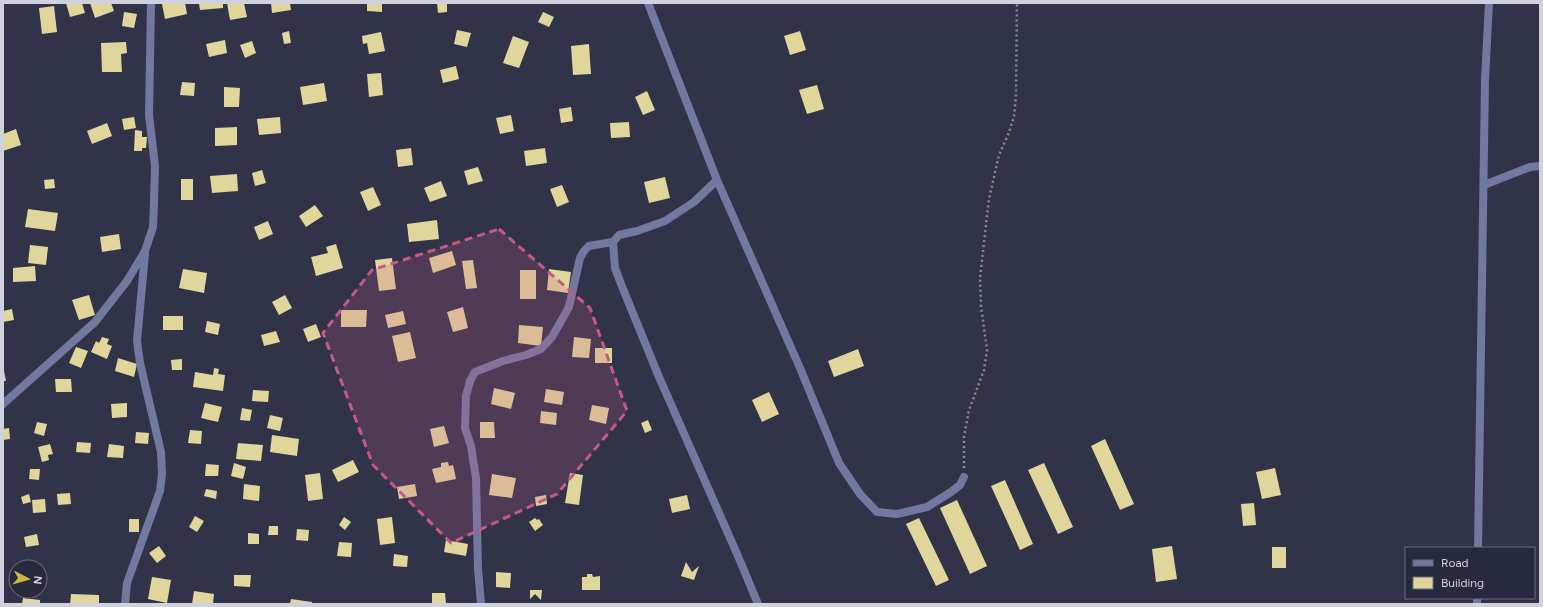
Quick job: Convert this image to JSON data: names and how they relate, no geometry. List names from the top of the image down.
{
  "legend": ["Road", "Building"],
  "north": "right"
}
